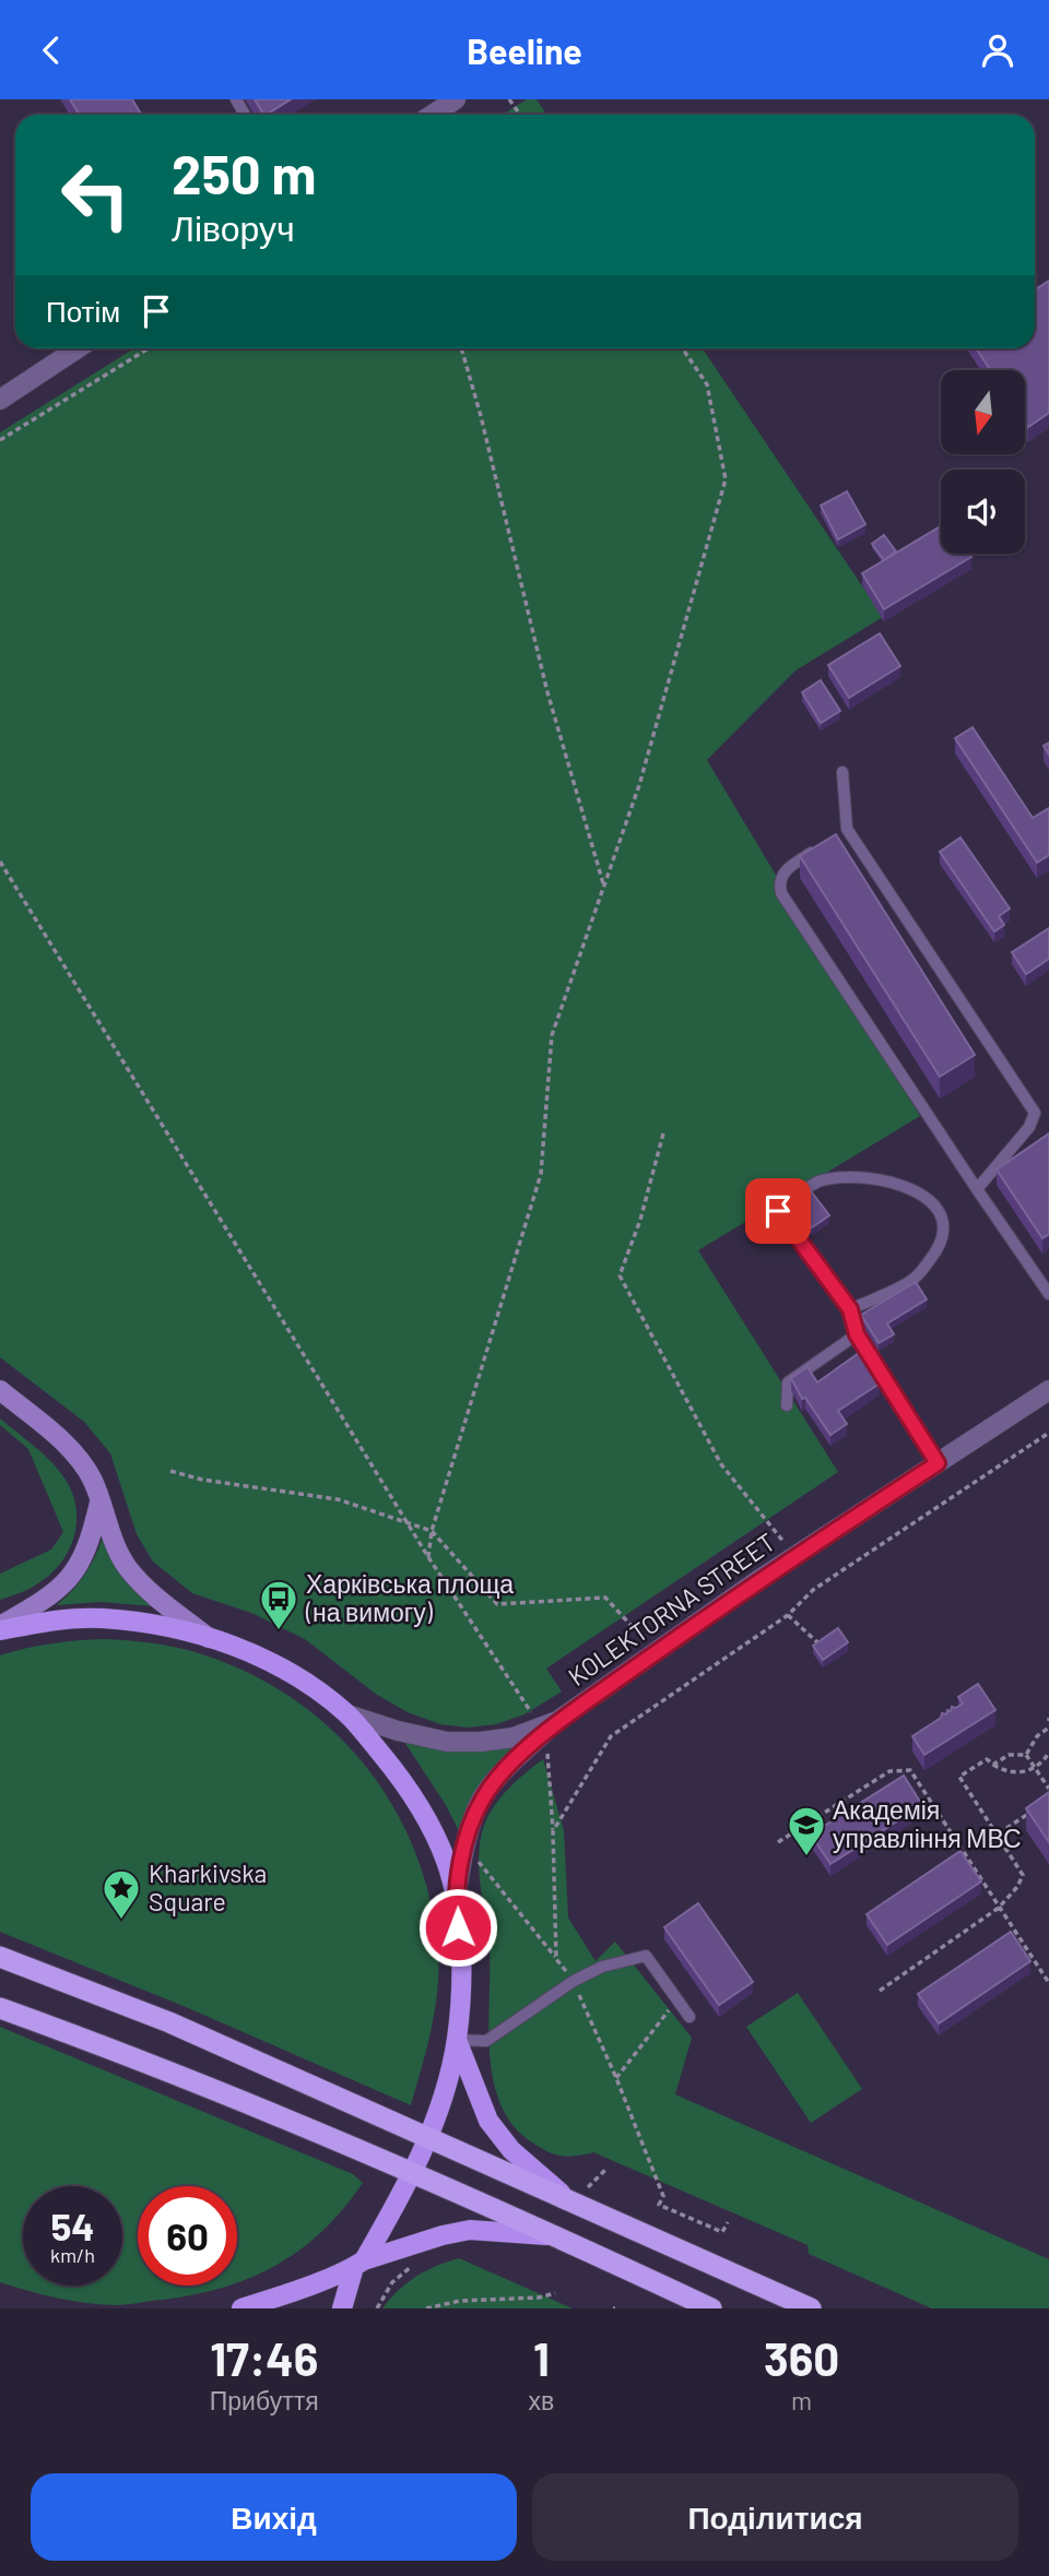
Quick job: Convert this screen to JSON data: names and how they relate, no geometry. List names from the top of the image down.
{
  "streets": {
    "street": ["KOLEKTORNA STREET"]
  },
  "places": {
    "bus stop": ["Харківська площа (на вимогу)"],
    "school or university": ["Академія управління МВС"],
    "place": ["Kharkivska Square"]
  },
  "north": "bottom",
  "page": {
    "header": "Beeline",
    "turn": ["250 m", "Ліворуч"],
    "then": "Потім",
    "speed": "54 km/h",
    "limit": "60",
    "eta": [
      "17:46",
      "Прибуття",
      "1",
      "хв",
      "360",
      "m"
    ],
    "buttons": ["Вихід", "Поділитися"]
  }
}
